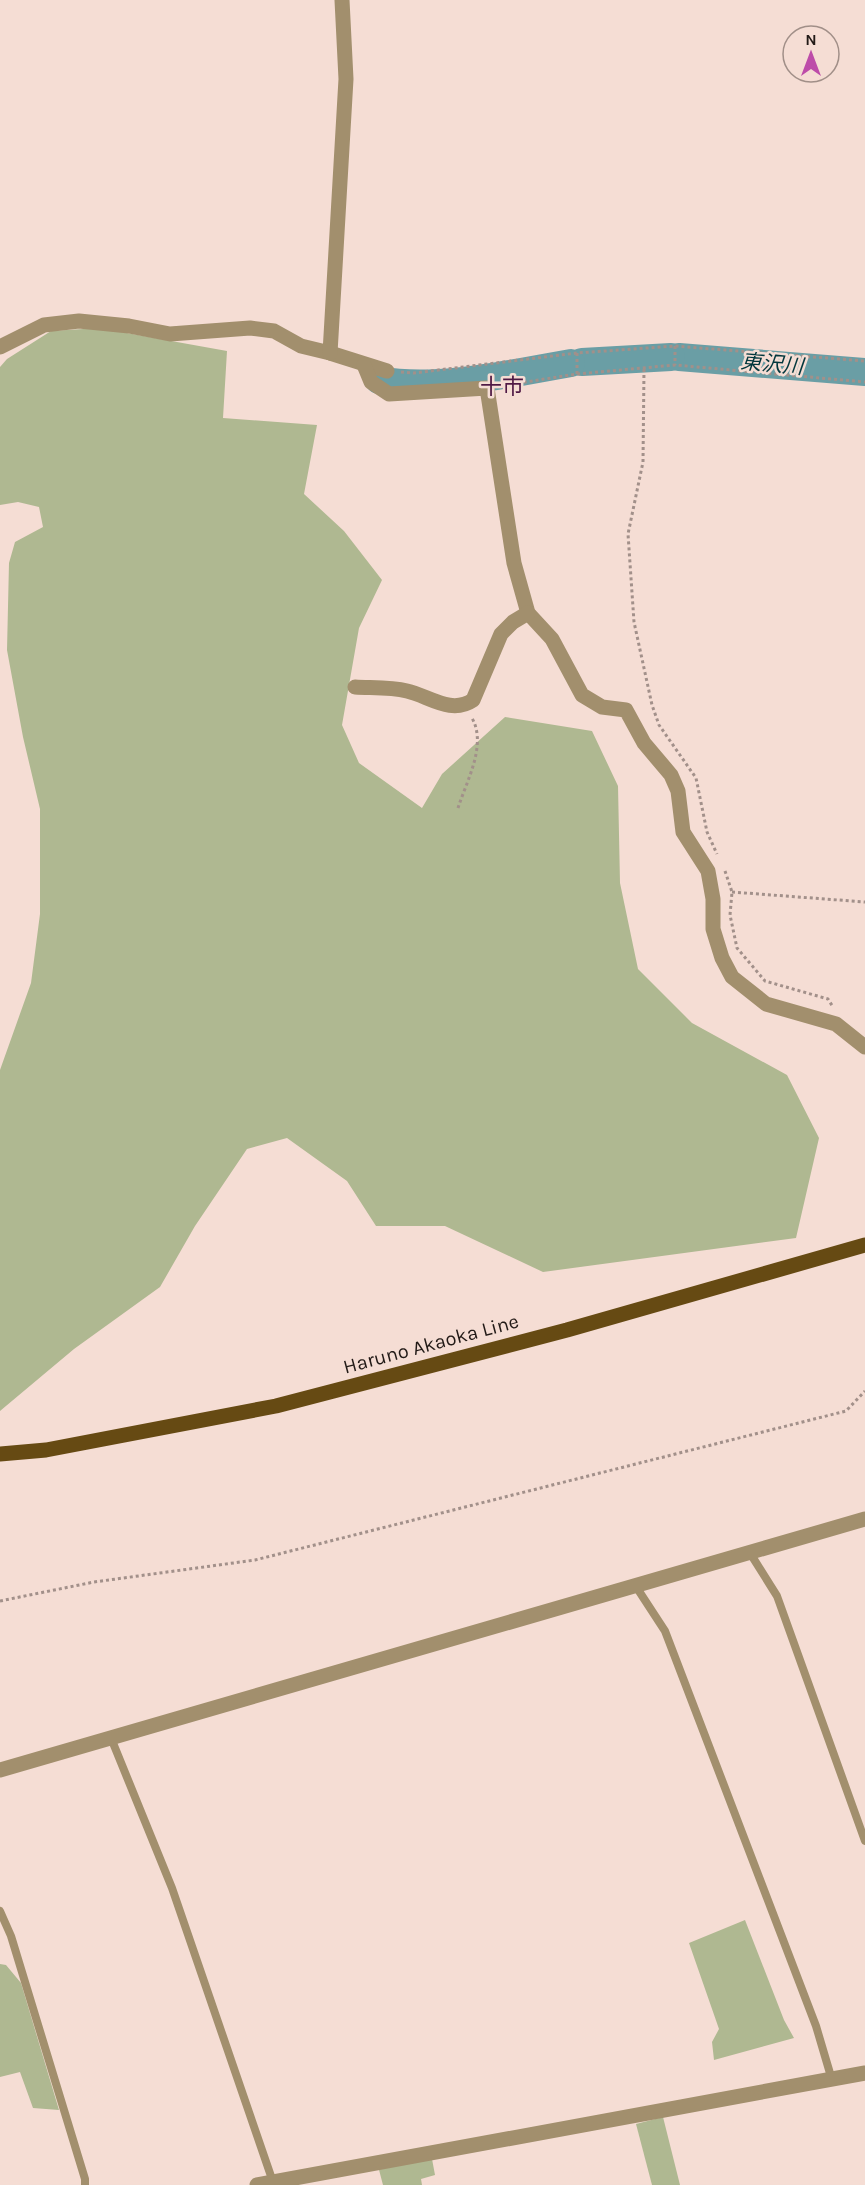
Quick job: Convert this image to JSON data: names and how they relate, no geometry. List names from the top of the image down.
{
  "streets": {
    "main road": ["Haruno Akaoka Line"]
  },
  "districts": ["十市"],
  "water": ["東沢川"],
  "north": "top"
}
